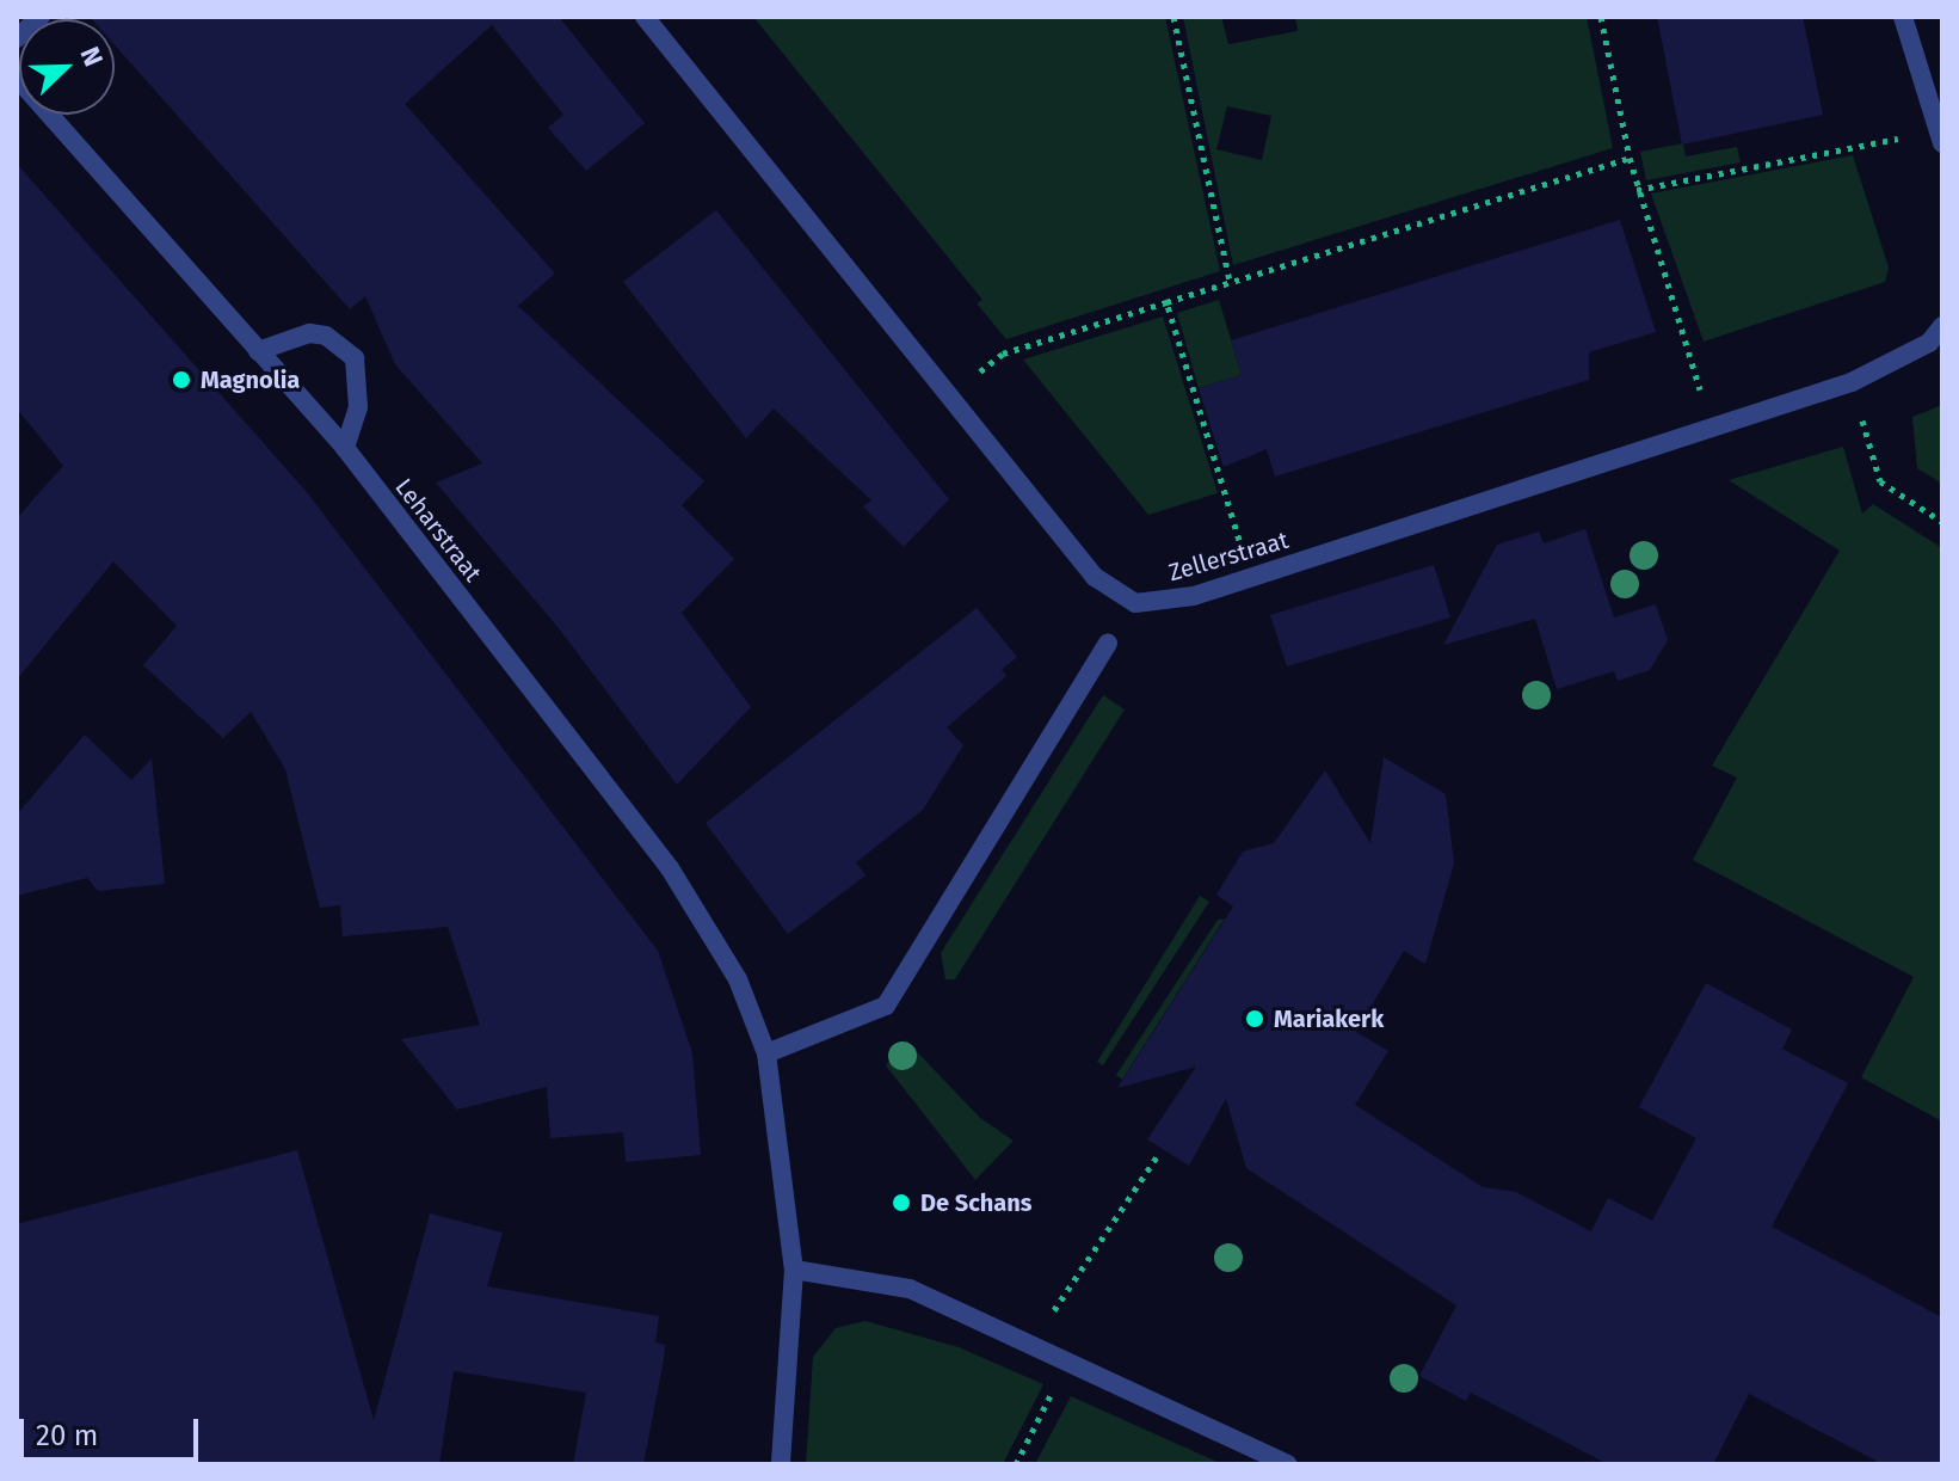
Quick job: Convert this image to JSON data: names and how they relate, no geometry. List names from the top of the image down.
{
  "streets": {
    "street": ["Leharstraat", "Zellerstraat"]
  },
  "places": ["Magnolia", "Mariakerk", "De Schans"],
  "scale_bar": "20 m",
  "north": "top right"
}
